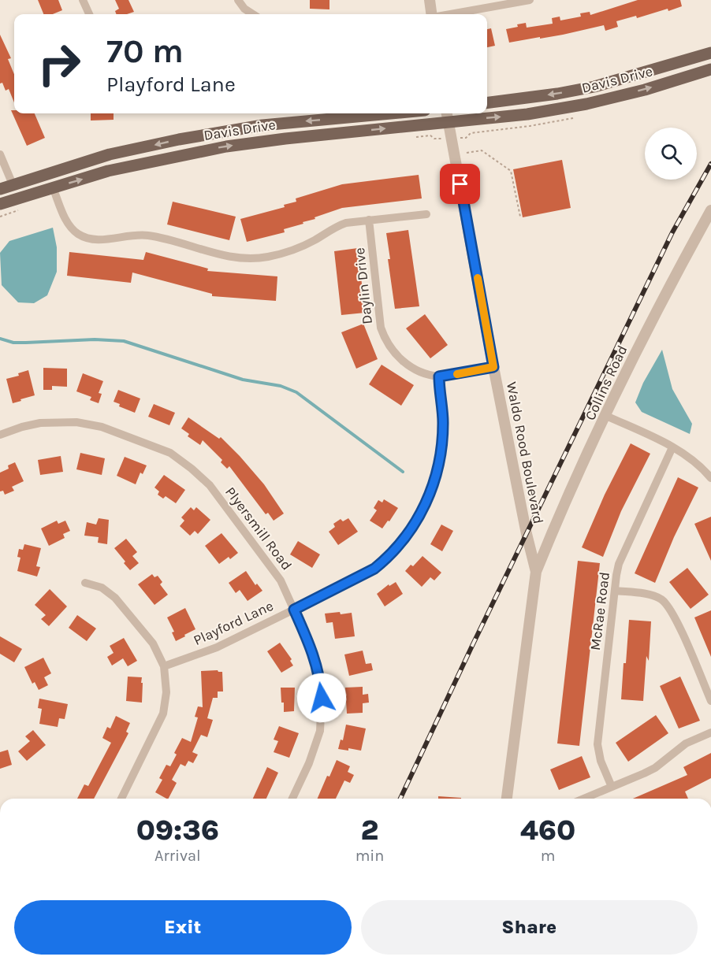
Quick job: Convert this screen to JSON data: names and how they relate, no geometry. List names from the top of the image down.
{
  "streets": {
    "main road": ["Davis Drive"],
    "street": [
      "Daylin Drive",
      "Collins Road",
      "Waldo Rood Boulevard",
      "Plyersmill Road",
      "McRae Road",
      "Playford Lane"
    ]
  },
  "crossings": [
    ["Davis Drive", "Waldo Rood Boulevard"],
    ["Daylin Drive", "Waldo Rood Boulevard"],
    ["Daylin Drive", "Playford Lane"],
    ["Collins Road", "Waldo Rood Boulevard"],
    ["Plyersmill Road", "Playford Lane"]
  ],
  "page": {
    "turn": ["70 m", "Playford Lane"],
    "eta": [
      "09:36",
      "Arrival",
      "2",
      "min",
      "460",
      "m"
    ],
    "buttons": ["Exit", "Share"]
  }
}
